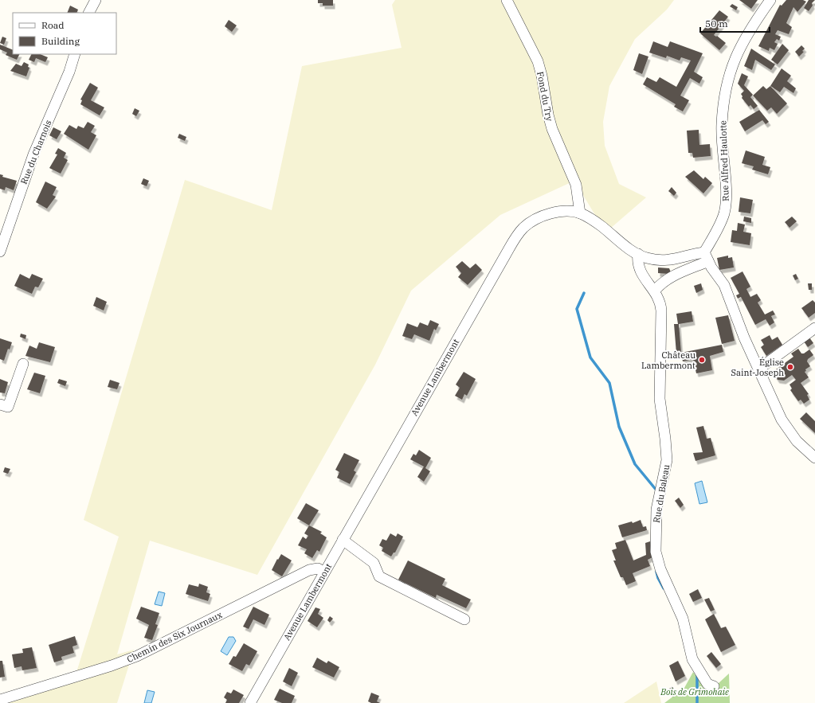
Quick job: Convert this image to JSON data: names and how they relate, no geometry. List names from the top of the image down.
{
  "streets": {
    "street": [
      "Fond du Try",
      "Rue du Charnois",
      "Rue Alfred Haulotte",
      "Avenue Lambermont",
      "Rue du Baleau",
      "Chemin des Six Journaux"
    ]
  },
  "crossings": [
    ["Fond du Try", "Avenue Lambermont"],
    ["Rue Alfred Haulotte", "Avenue Lambermont"],
    ["Avenue Lambermont", "Rue du Baleau"],
    ["Avenue Lambermont", "Chemin des Six Journaux"]
  ],
  "parks": ["Bois de Grimohaie"],
  "places": ["Château Lambermont", "Église Saint-Joseph"],
  "legend": ["Road", "Building"],
  "scale_bar": "50 m"
}
